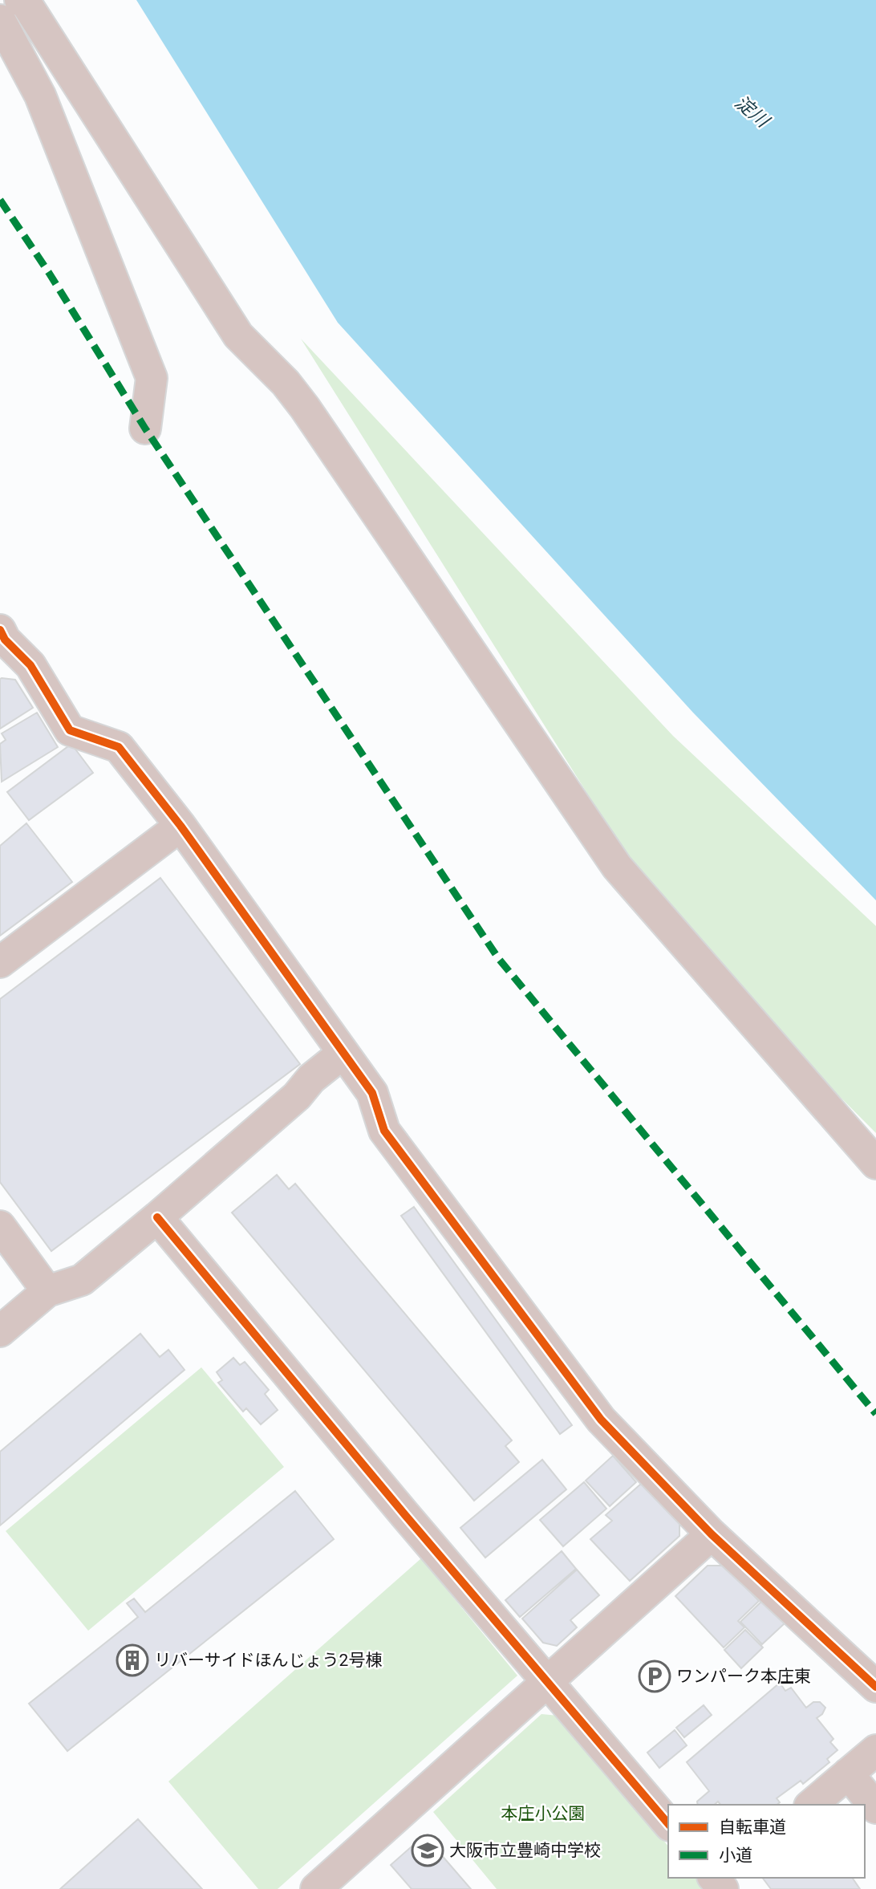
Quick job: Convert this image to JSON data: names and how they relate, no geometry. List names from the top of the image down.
{
  "water": ["淀川"],
  "parks": ["本庄小公園"],
  "places": {
    "building": ["リバーサイドほんじょう2号棟"],
    "parking": ["ワンパーク本庄東"],
    "school or university": ["大阪市立豊崎中学校"]
  },
  "legend": ["自転車道", "小道"]
}
